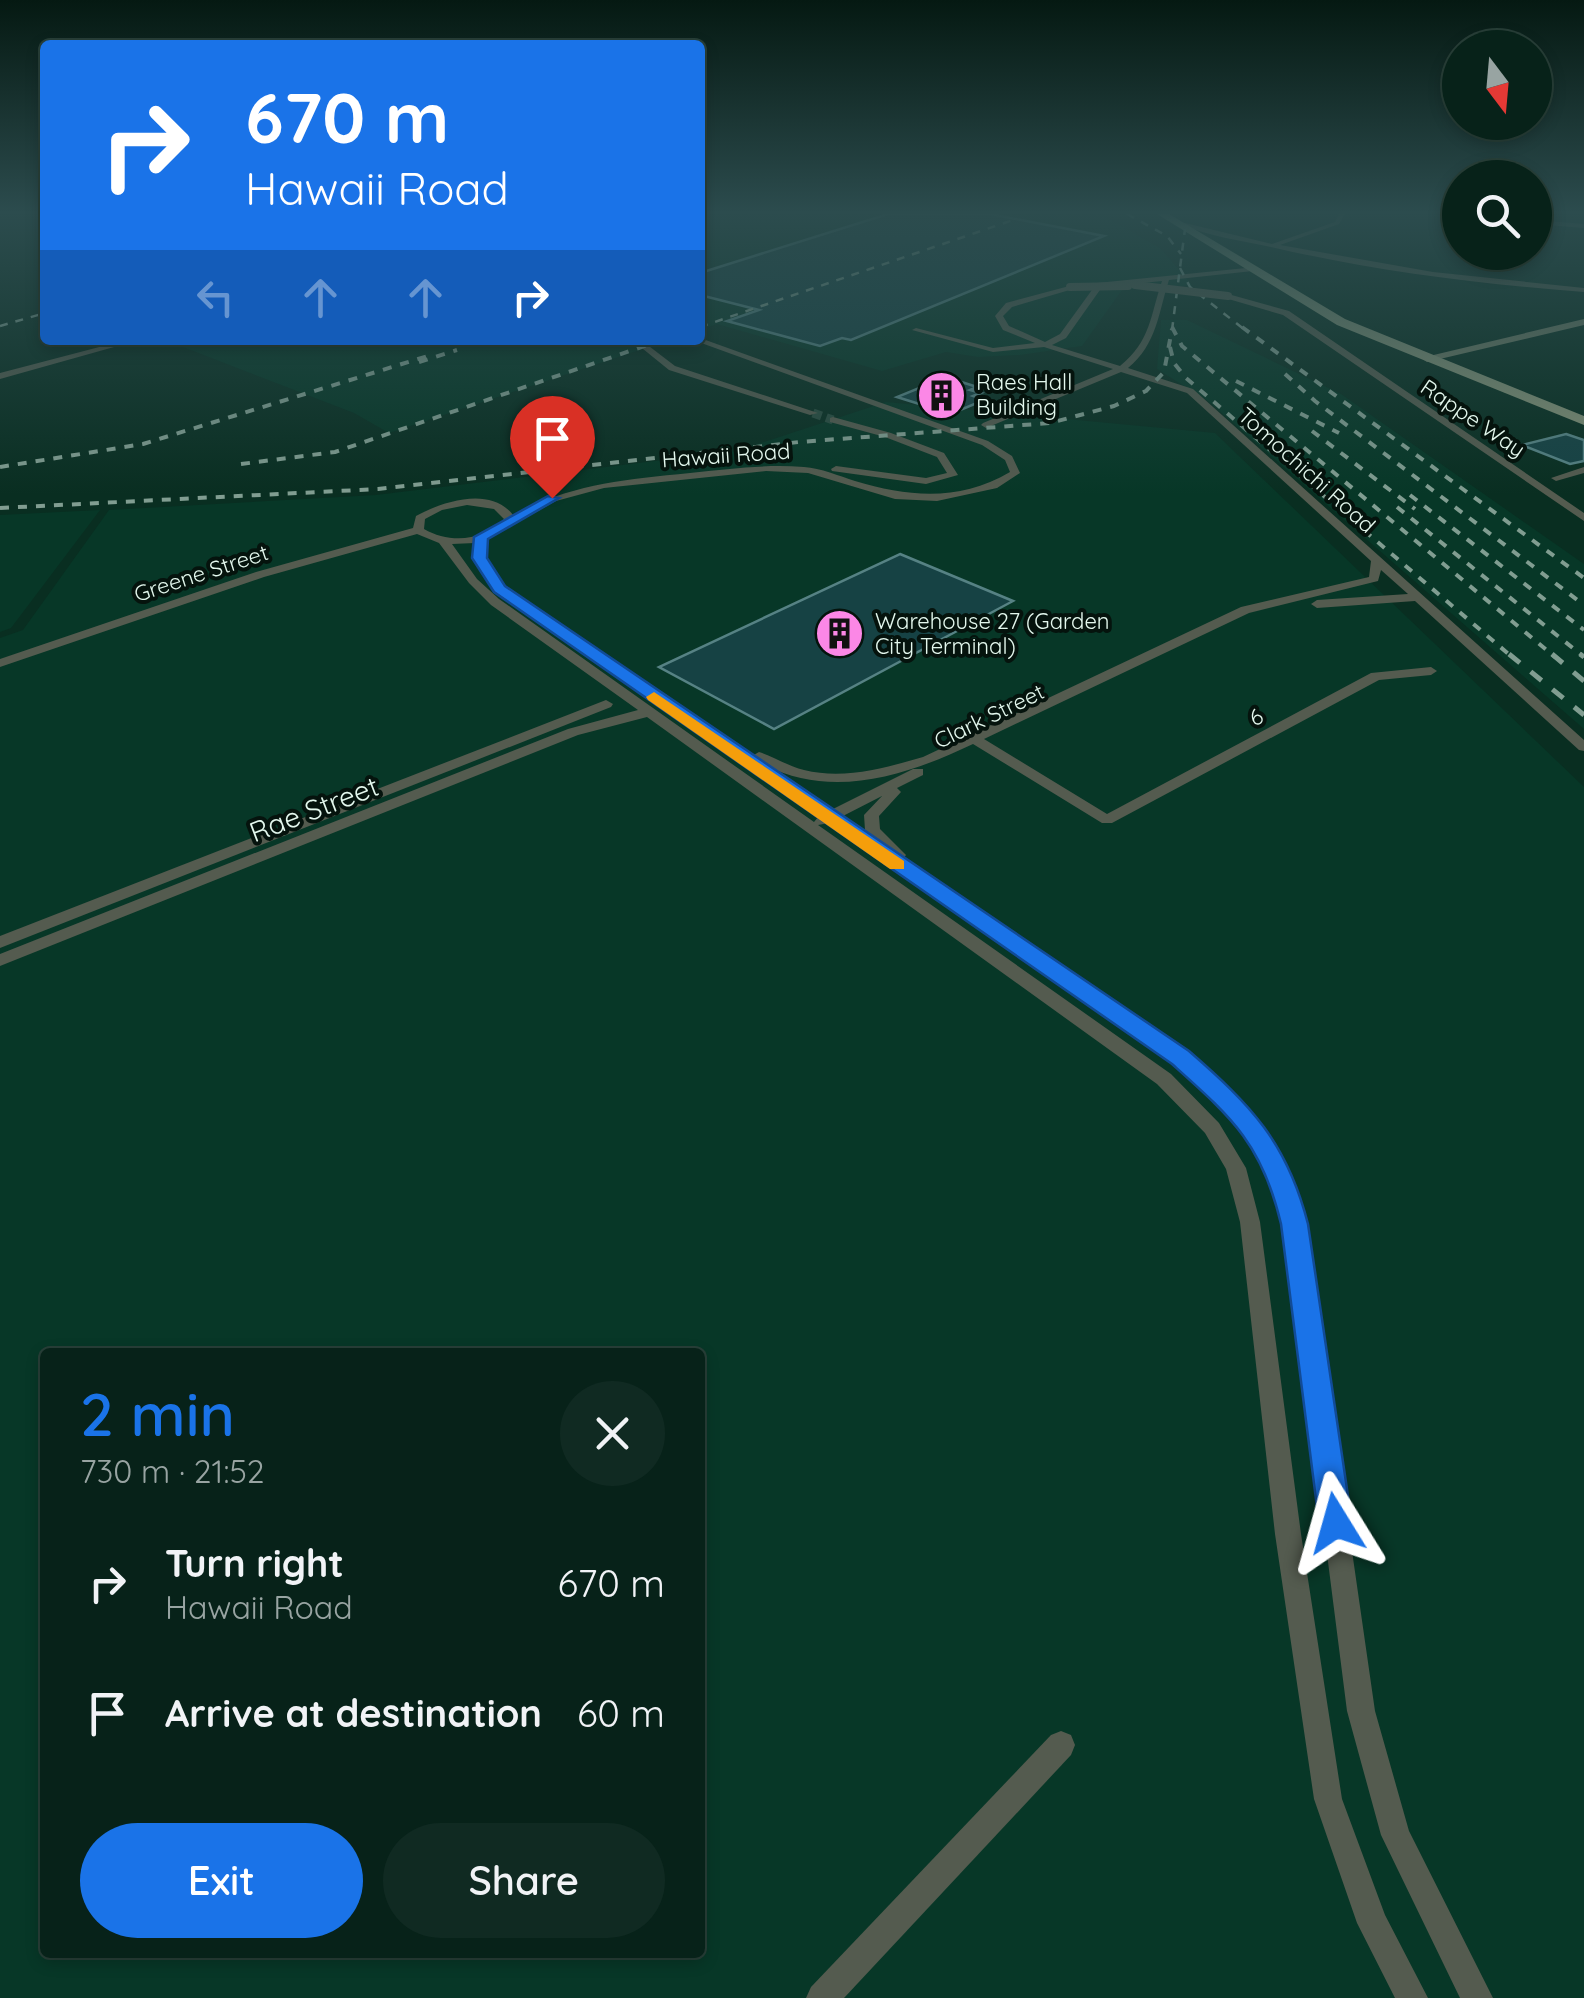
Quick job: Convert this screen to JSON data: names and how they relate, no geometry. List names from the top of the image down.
{
  "streets": {
    "street": [
      "Rappe Way",
      "Hawaii Road",
      "Tomochichi Road",
      "Greene Street",
      "Clark Street",
      "6",
      "Rae Street"
    ]
  },
  "crossings": [
    ["Rappe Way", "Tomochichi Road"],
    ["Hawaii Road", "Greene Street"],
    ["Tomochichi Road", "Clark Street"],
    ["Clark Street", "6"]
  ],
  "places": {
    "building": ["Raes Hall Building", "Warehouse 27 (Garden City Terminal)"]
  },
  "north": "bottom",
  "page": {
    "turn": ["670 m", "Hawaii Road"],
    "heading": ["2 min", "730 m · 21:52"],
    "list": [
      {
        "name": "Turn right",
        "note": "Hawaii Road",
        "value": "670 m"
      },
      {
        "name": "Arrive at destination",
        "value": "60 m"
      }
    ],
    "buttons": ["Exit", "Share"]
  }
}
